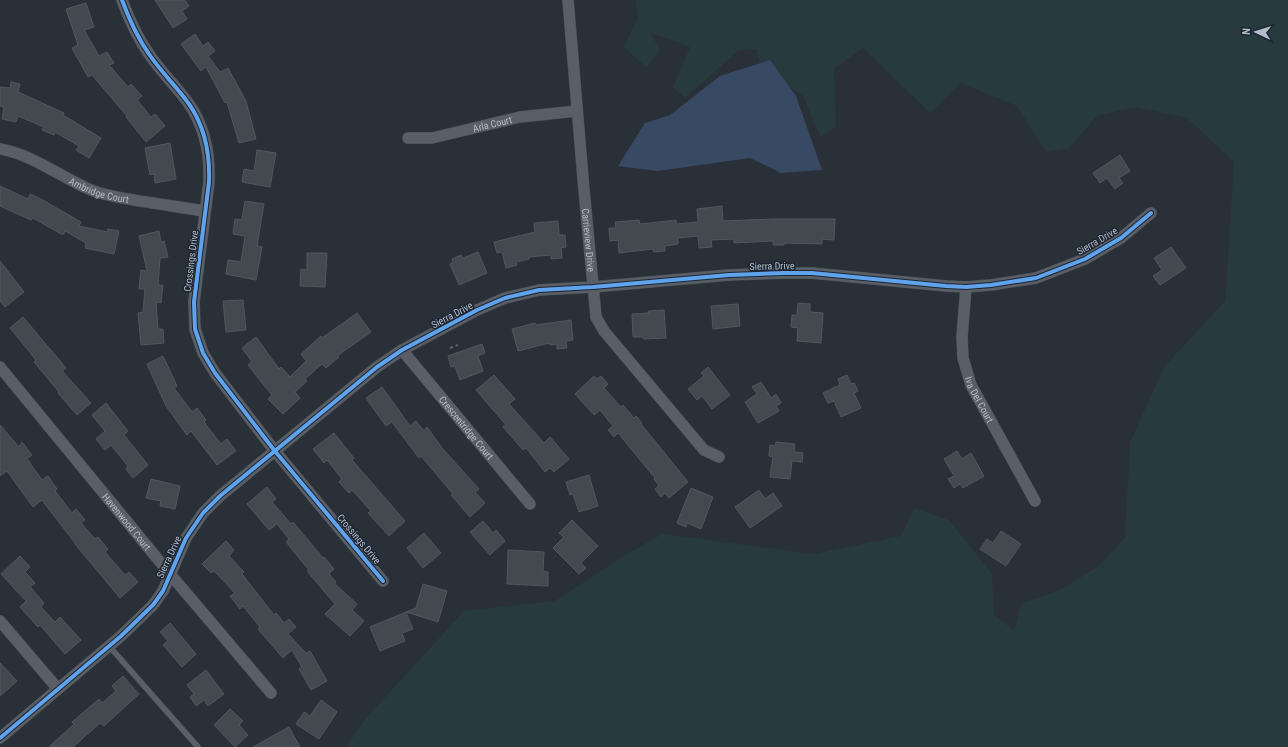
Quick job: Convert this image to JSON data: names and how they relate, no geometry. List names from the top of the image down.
{
  "streets": {
    "street": [
      "Arla Court",
      "Ambridge Court",
      "Carrieview Drive",
      "Sierra Drive",
      "Crossings Drive",
      "Iva Del Court",
      "Crescentridge Court",
      "Havenwood Court"
    ]
  },
  "crossings": [
    ["Arla Court", "Carrieview Drive"],
    ["Ambridge Court", "Crossings Drive"],
    ["Carrieview Drive", "Sierra Drive"],
    ["Sierra Drive", "Crossings Drive"],
    ["Sierra Drive", "Iva Del Court"],
    ["Sierra Drive", "Crescentridge Court"],
    ["Sierra Drive", "Havenwood Court"]
  ],
  "north": "left"
}
